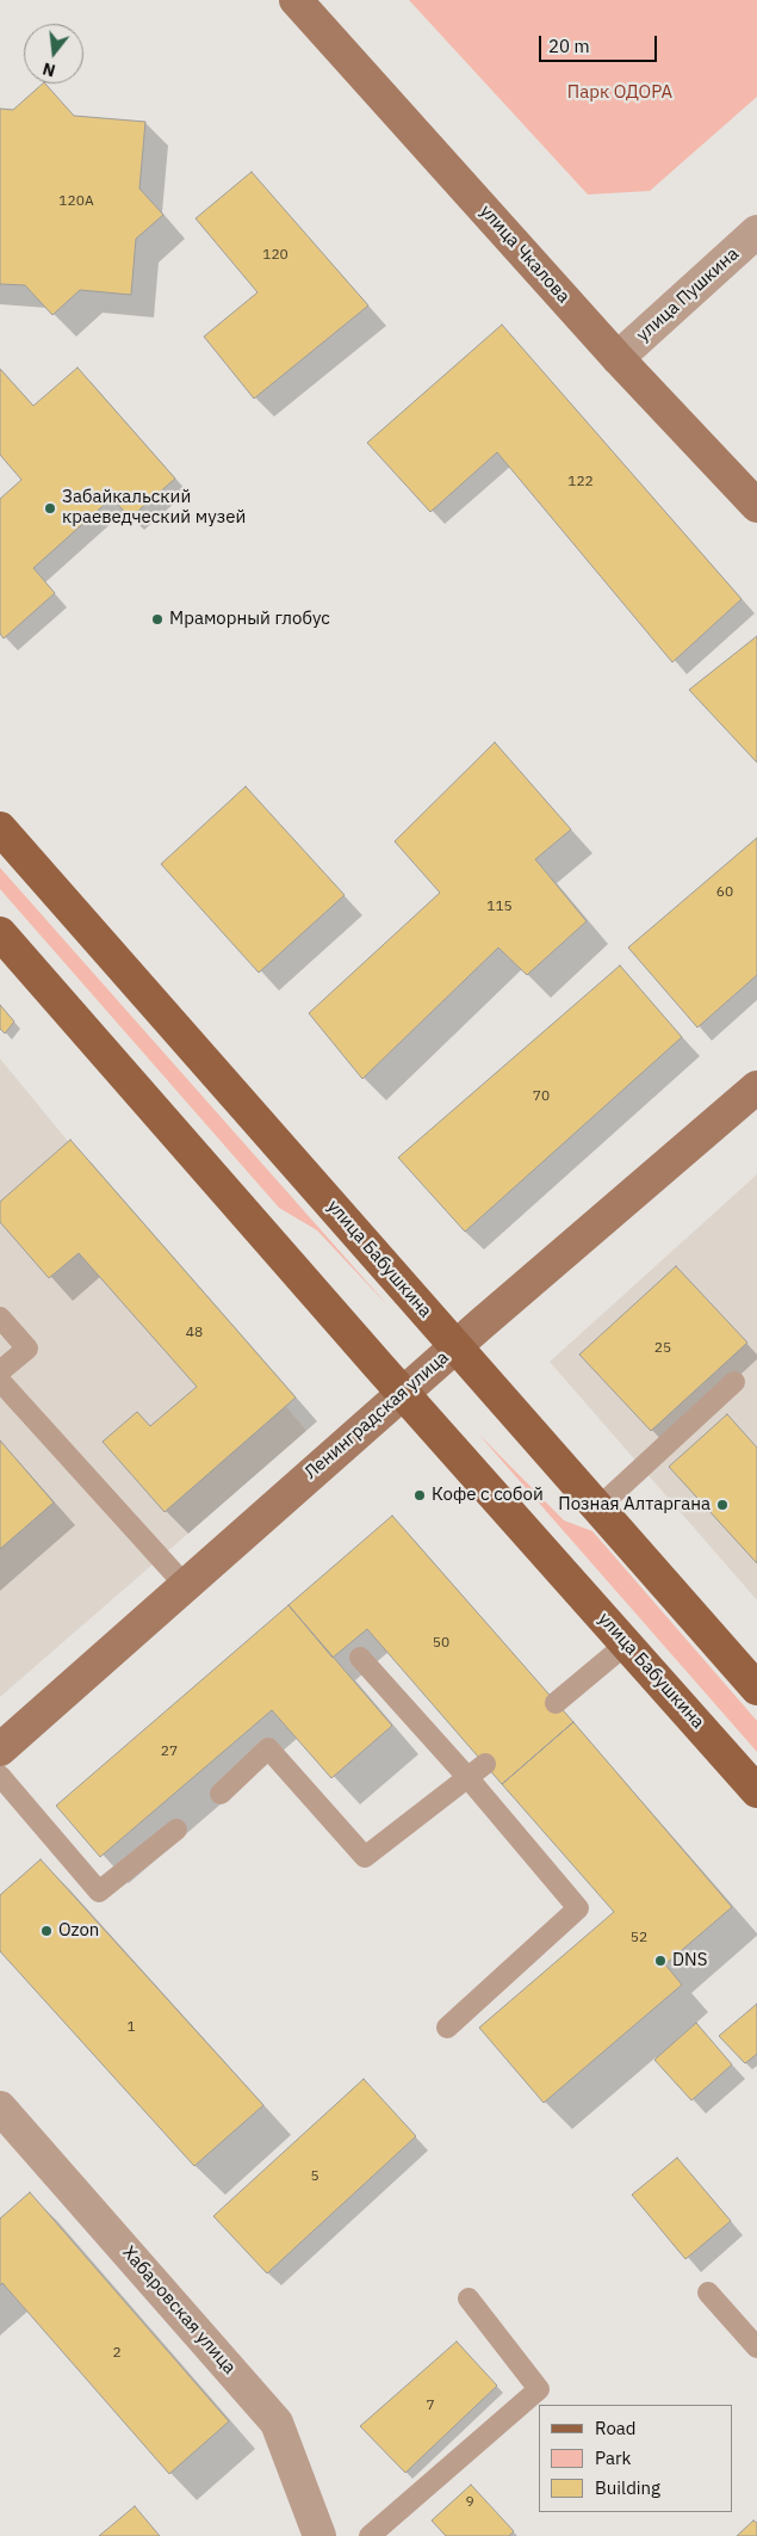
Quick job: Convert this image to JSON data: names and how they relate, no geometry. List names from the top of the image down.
{
  "streets": {
    "main road": ["улица Чкалова", "улица Бабушкина", "Ленинградская улица"],
    "street": ["улица Пушкина", "Хабаровская улица"]
  },
  "crossings": [
    ["улица Чкалова", "улица Пушкина"],
    ["улица Бабушкина", "Ленинградская улица"]
  ],
  "parks": ["Парк ОДОРА"],
  "places": [
    "Забайкальский краеведческий музей",
    "Мраморный глобус",
    "Кофе с собой",
    "Позная Алтаргана",
    "Ozon",
    "DNS"
  ],
  "house_numbers": [
    "120А",
    "120",
    "122",
    "60",
    "115",
    "70",
    "48",
    "25",
    "50",
    "27",
    "52",
    "1",
    "5",
    "2",
    "7",
    "9"
  ],
  "legend": ["Road", "Park", "Building"],
  "scale_bar": "20 m",
  "north": "bottom"
}
